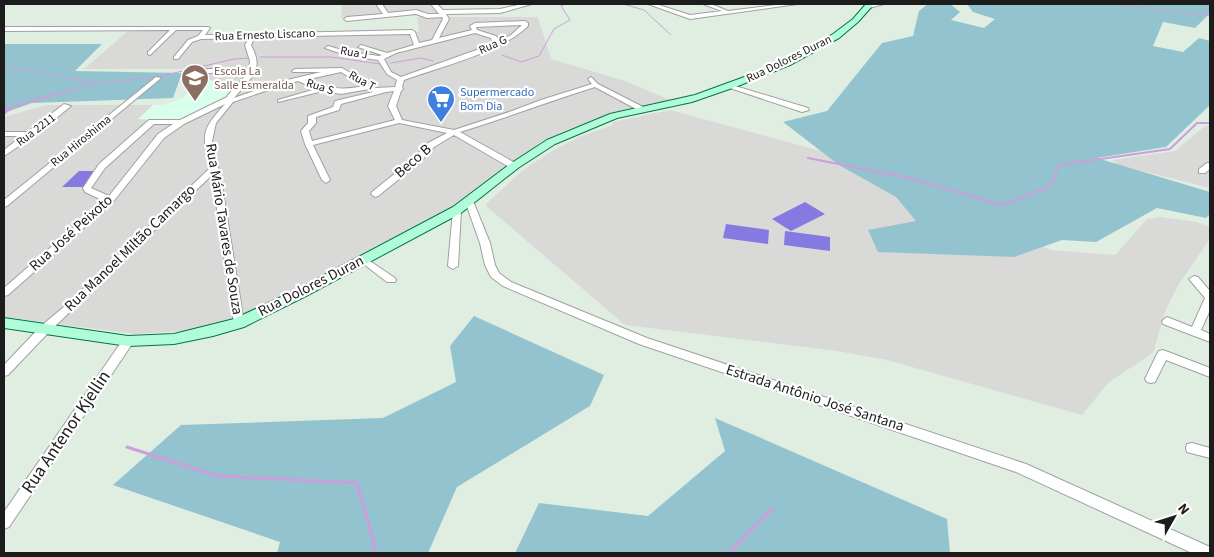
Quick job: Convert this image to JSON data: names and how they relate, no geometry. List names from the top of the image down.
{
  "streets": {
    "street": [
      "Rua Ernesto Liscano",
      "Rua G",
      "Rua J",
      "Rua Dolores Duran",
      "Rua T",
      "Rua S",
      "Rua 2211",
      "Rua Hiroshima",
      "Beco B",
      "Rua Mário Tavares de Souza",
      "Rua José Peixoto",
      "Rua Manoel Miltão Camargo",
      "Estrada Antônio José Santana",
      "Rua Antenor Kjellin"
    ]
  },
  "crossings": [
    ["Rua Dolores Duran", "Beco B"],
    ["Rua Dolores Duran", "Rua Mário Tavares de Souza"],
    ["Rua Dolores Duran", "Rua Manoel Miltão Camargo"],
    ["Rua Dolores Duran", "Estrada Antônio José Santana"],
    ["Rua Dolores Duran", "Rua Antenor Kjellin"],
    ["Rua T", "Rua S"],
    ["Rua T", "Rua José Peixoto"],
    ["Rua S", "Rua José Peixoto"],
    ["Rua Mário Tavares de Souza", "Rua José Peixoto"],
    ["Rua Mário Tavares de Souza", "Rua Manoel Miltão Camargo"]
  ],
  "places": {
    "school or university": ["Escola La Salle Esmeralda"],
    "supermarket": ["Supermercado Bom Dia"]
  },
  "north": "top right"
}
